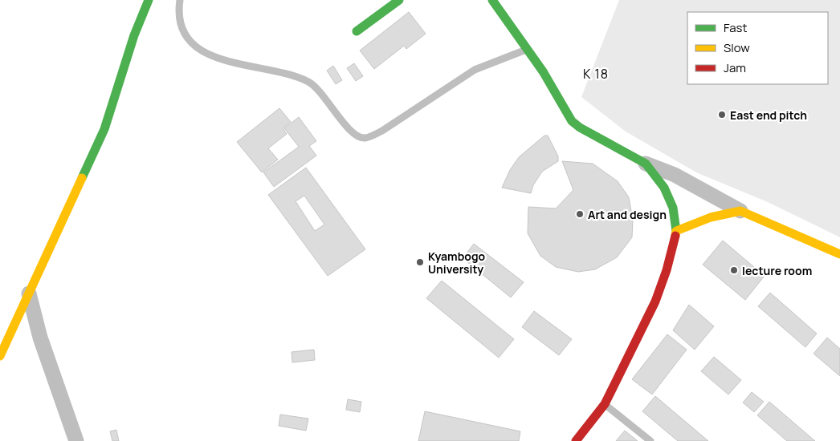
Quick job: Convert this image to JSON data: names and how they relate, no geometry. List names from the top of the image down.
{
  "districts": ["K 18"],
  "places": [
    "East end pitch",
    "Art and design",
    "Kyambogo University",
    "lecture room"
  ],
  "legend": ["Fast", "Slow", "Jam"]
}
